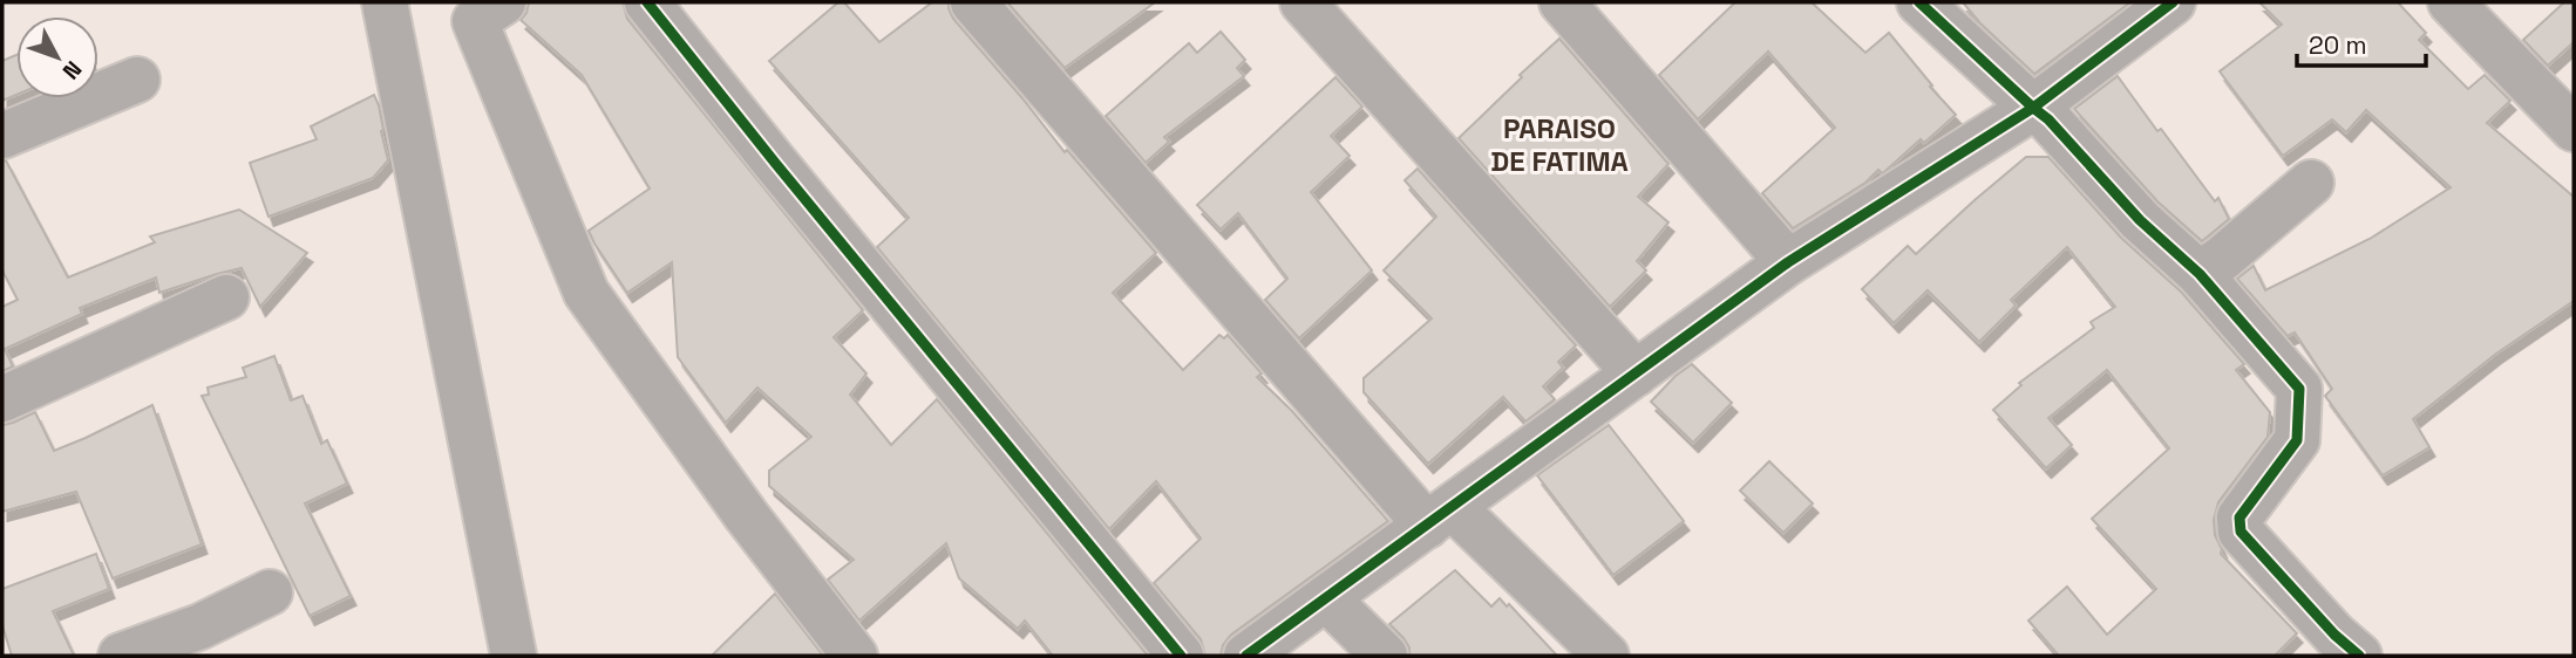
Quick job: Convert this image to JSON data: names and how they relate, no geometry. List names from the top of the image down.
{
  "districts": ["PARAISO DE FATIMA"],
  "scale_bar": "20 m",
  "north": "bottom right"
}
